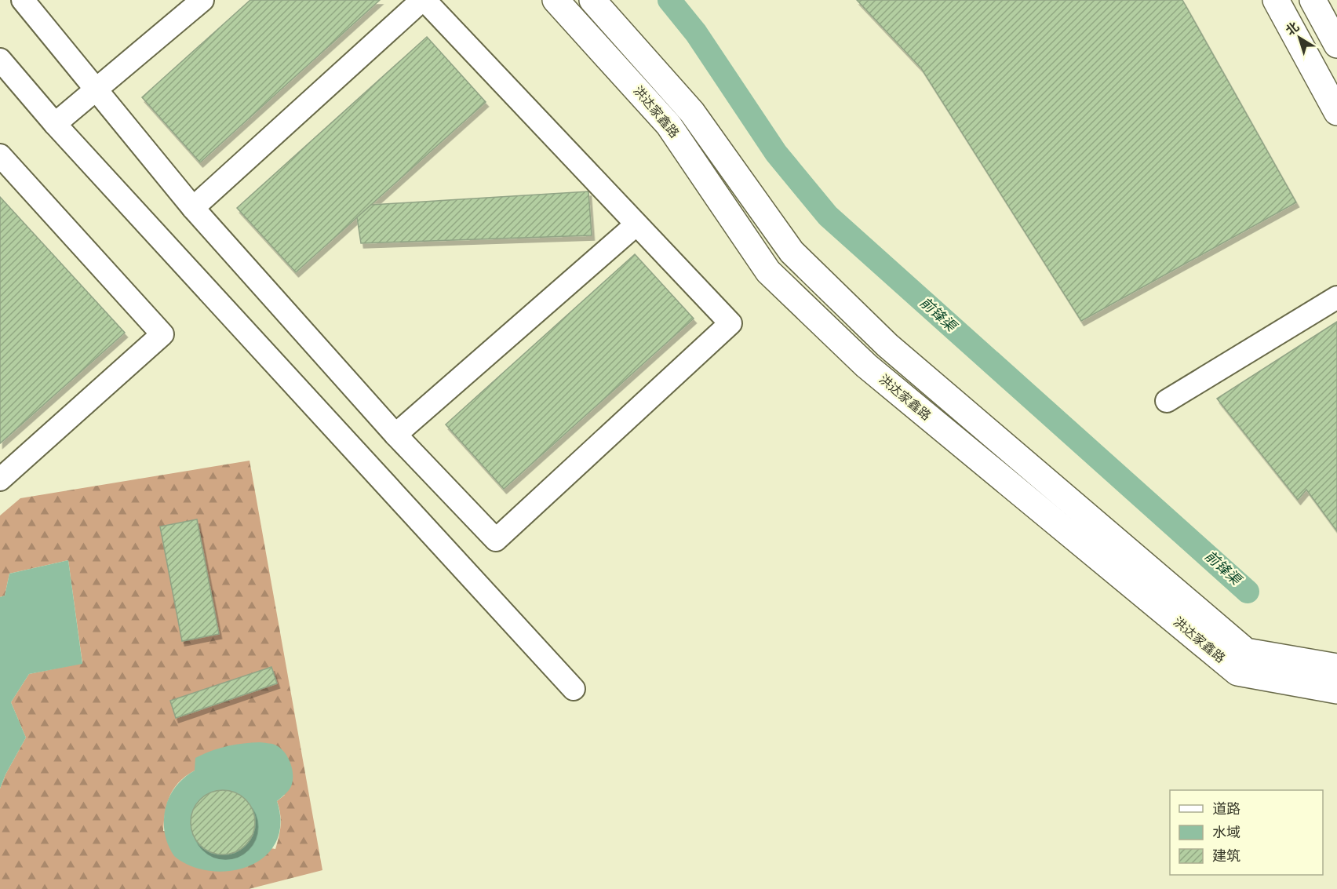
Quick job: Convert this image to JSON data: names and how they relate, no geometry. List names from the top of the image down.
{
  "streets": {
    "main road": ["洪达家鑫路"]
  },
  "water": ["前锋渠"],
  "legend": ["道路", "水域", "建筑"],
  "north": "top left"
}
